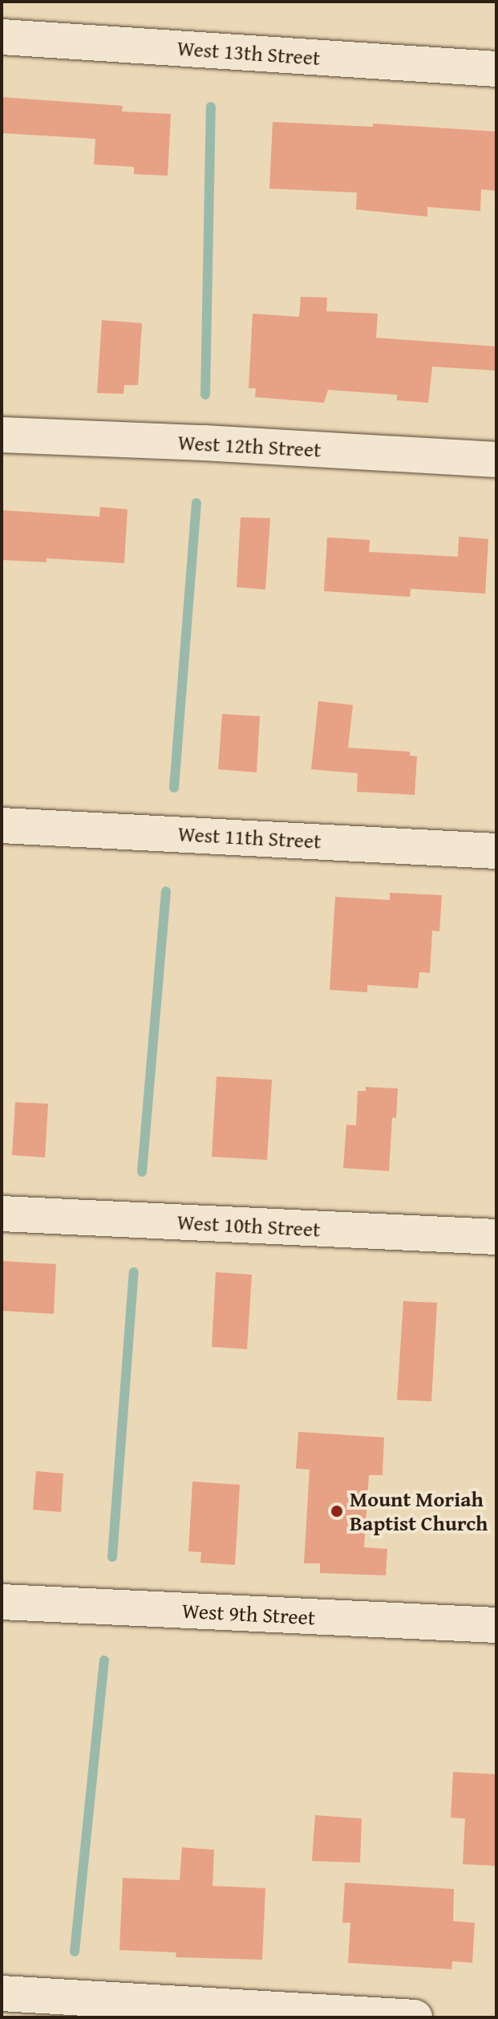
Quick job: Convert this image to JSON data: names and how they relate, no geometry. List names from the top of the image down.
{
  "streets": {
    "street": [
      "West 13th Street",
      "West 12th Street",
      "West 11th Street",
      "West 10th Street",
      "West 9th Street"
    ]
  },
  "places": ["Mount Moriah Baptist Church"]
}
